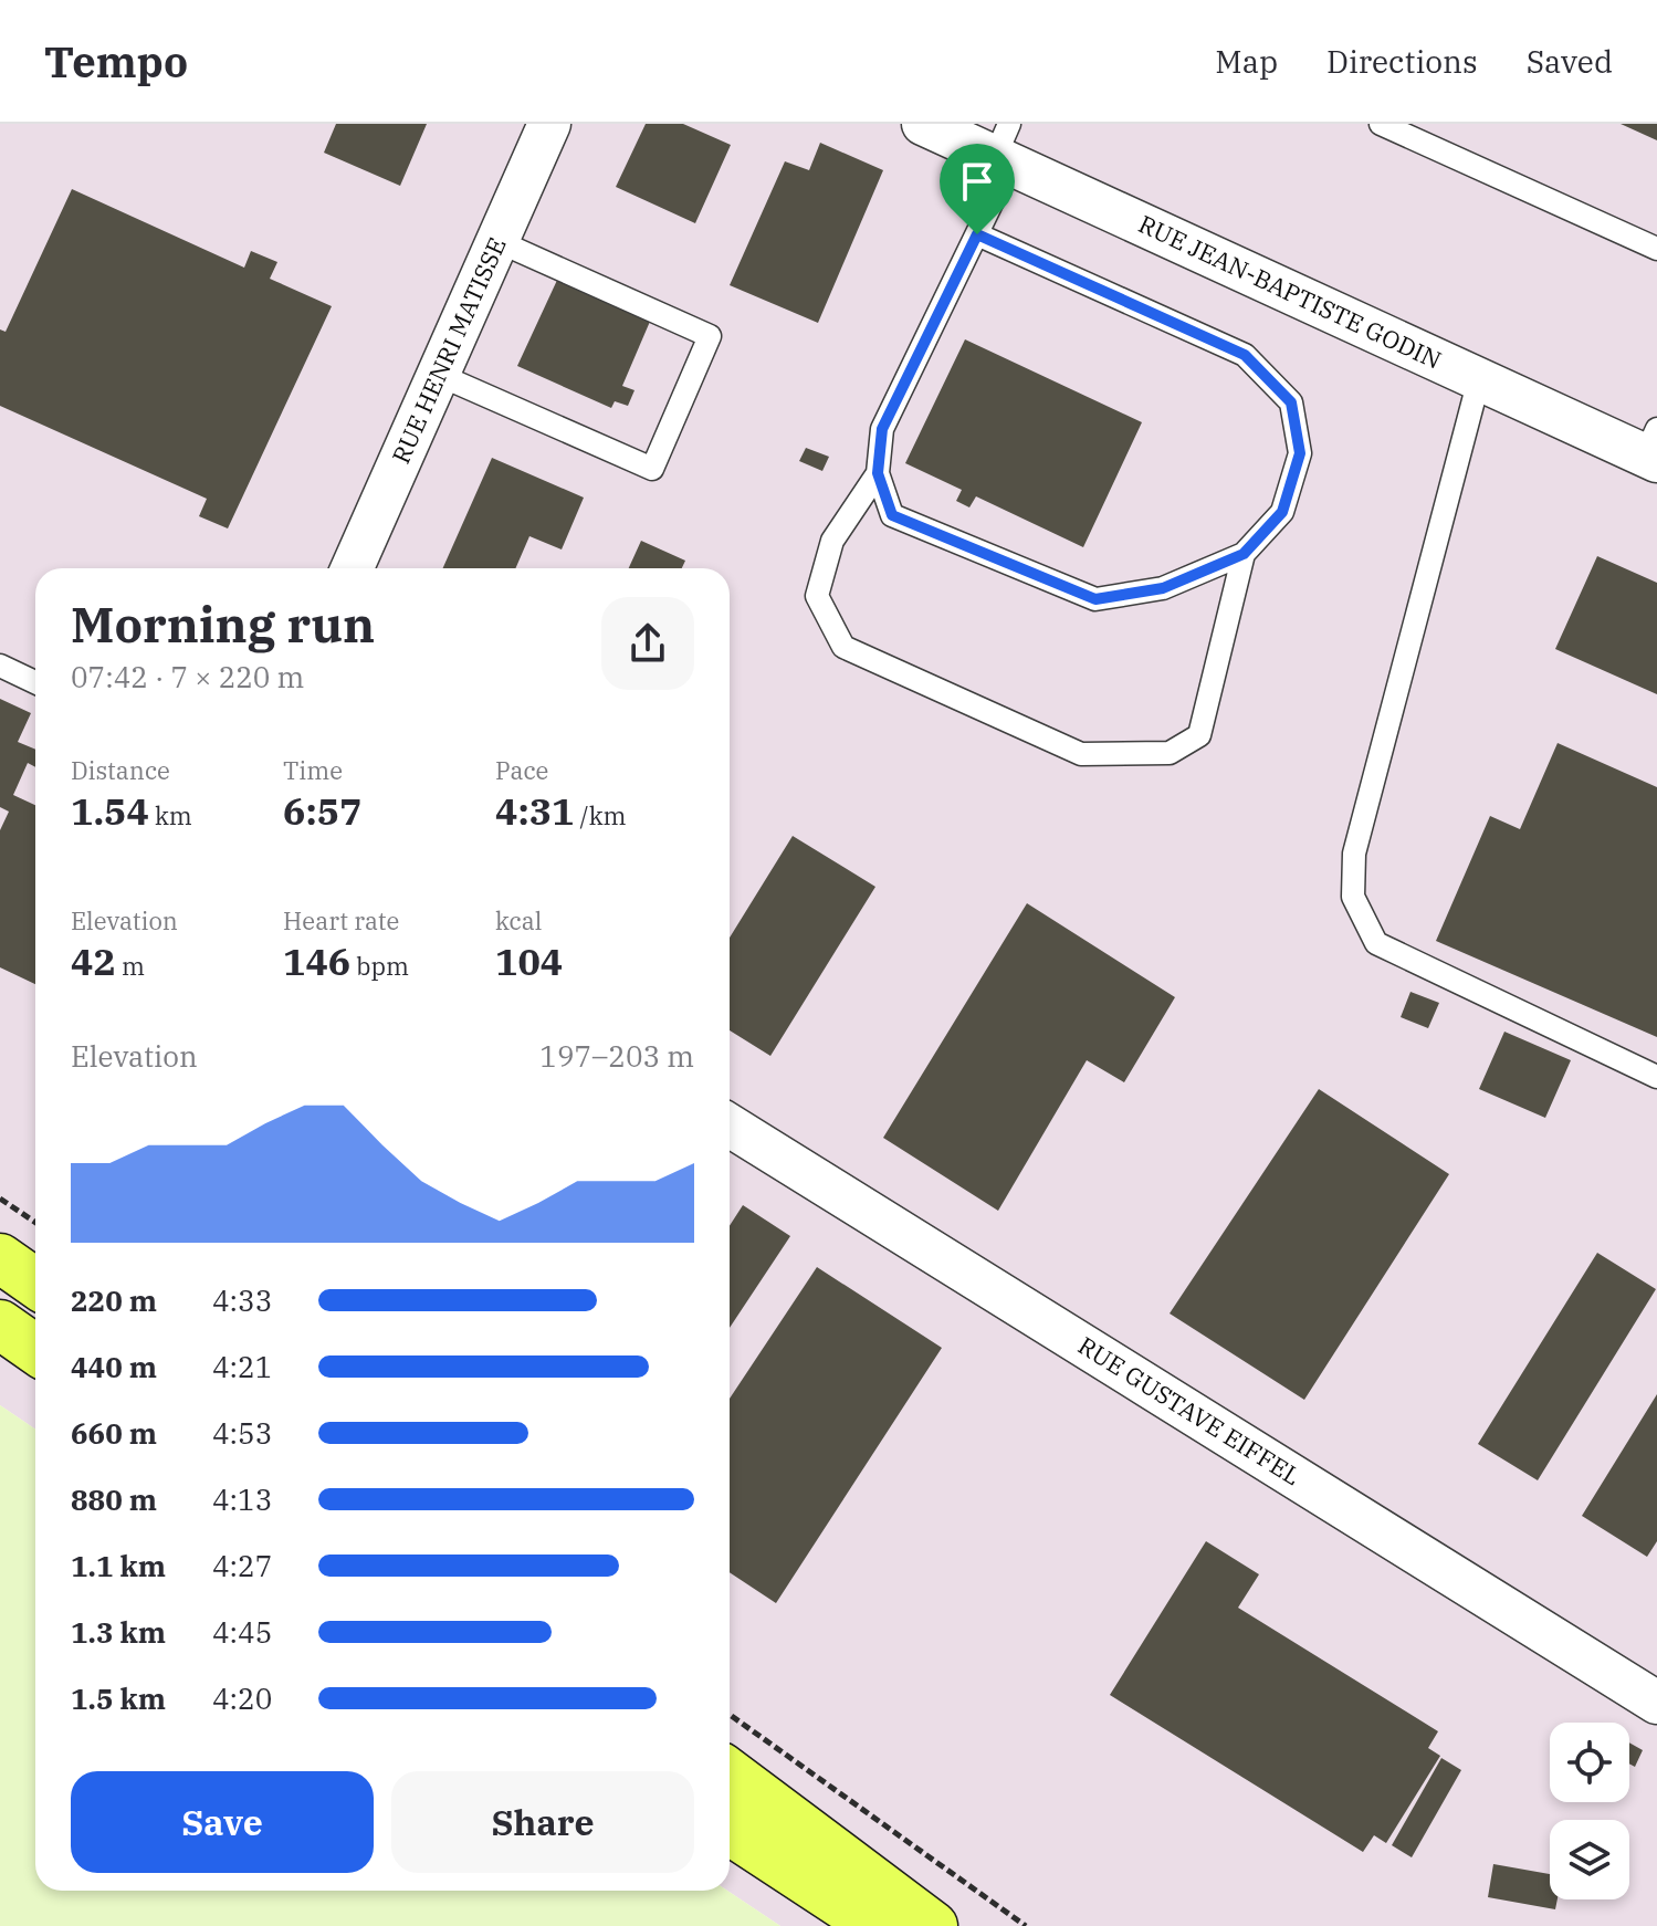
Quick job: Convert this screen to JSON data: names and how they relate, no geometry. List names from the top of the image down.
{
  "streets": {
    "street": ["RUE JEAN-BAPTISTE GODIN", "RUE HENRI MATISSE", "RUE GUSTAVE EIFFEL"]
  },
  "page": {
    "header": "Tempo",
    "nav": ["Map", "Directions", "Saved"],
    "heading": ["Morning run", "07:42 · 7 × 220 m"],
    "stats": [
      ["Distance", "1.54 km"],
      ["Time", "6:57"],
      ["Pace", "4:31 /km"],
      ["Elevation", "42 m"],
      ["Heart rate", "146 bpm"],
      ["kcal", "104"]
    ],
    "chart": ["Elevation", "197–203 m"],
    "list": [
      {
        "name": "220 m",
        "note": "4:33"
      },
      {
        "name": "440 m",
        "note": "4:21"
      },
      {
        "name": "660 m",
        "note": "4:53"
      },
      {
        "name": "880 m",
        "note": "4:13"
      },
      {
        "name": "1.1 km",
        "note": "4:27"
      },
      {
        "name": "1.3 km",
        "note": "4:45"
      },
      {
        "name": "1.5 km",
        "note": "4:20"
      }
    ],
    "buttons": ["Save", "Share"]
  }
}
